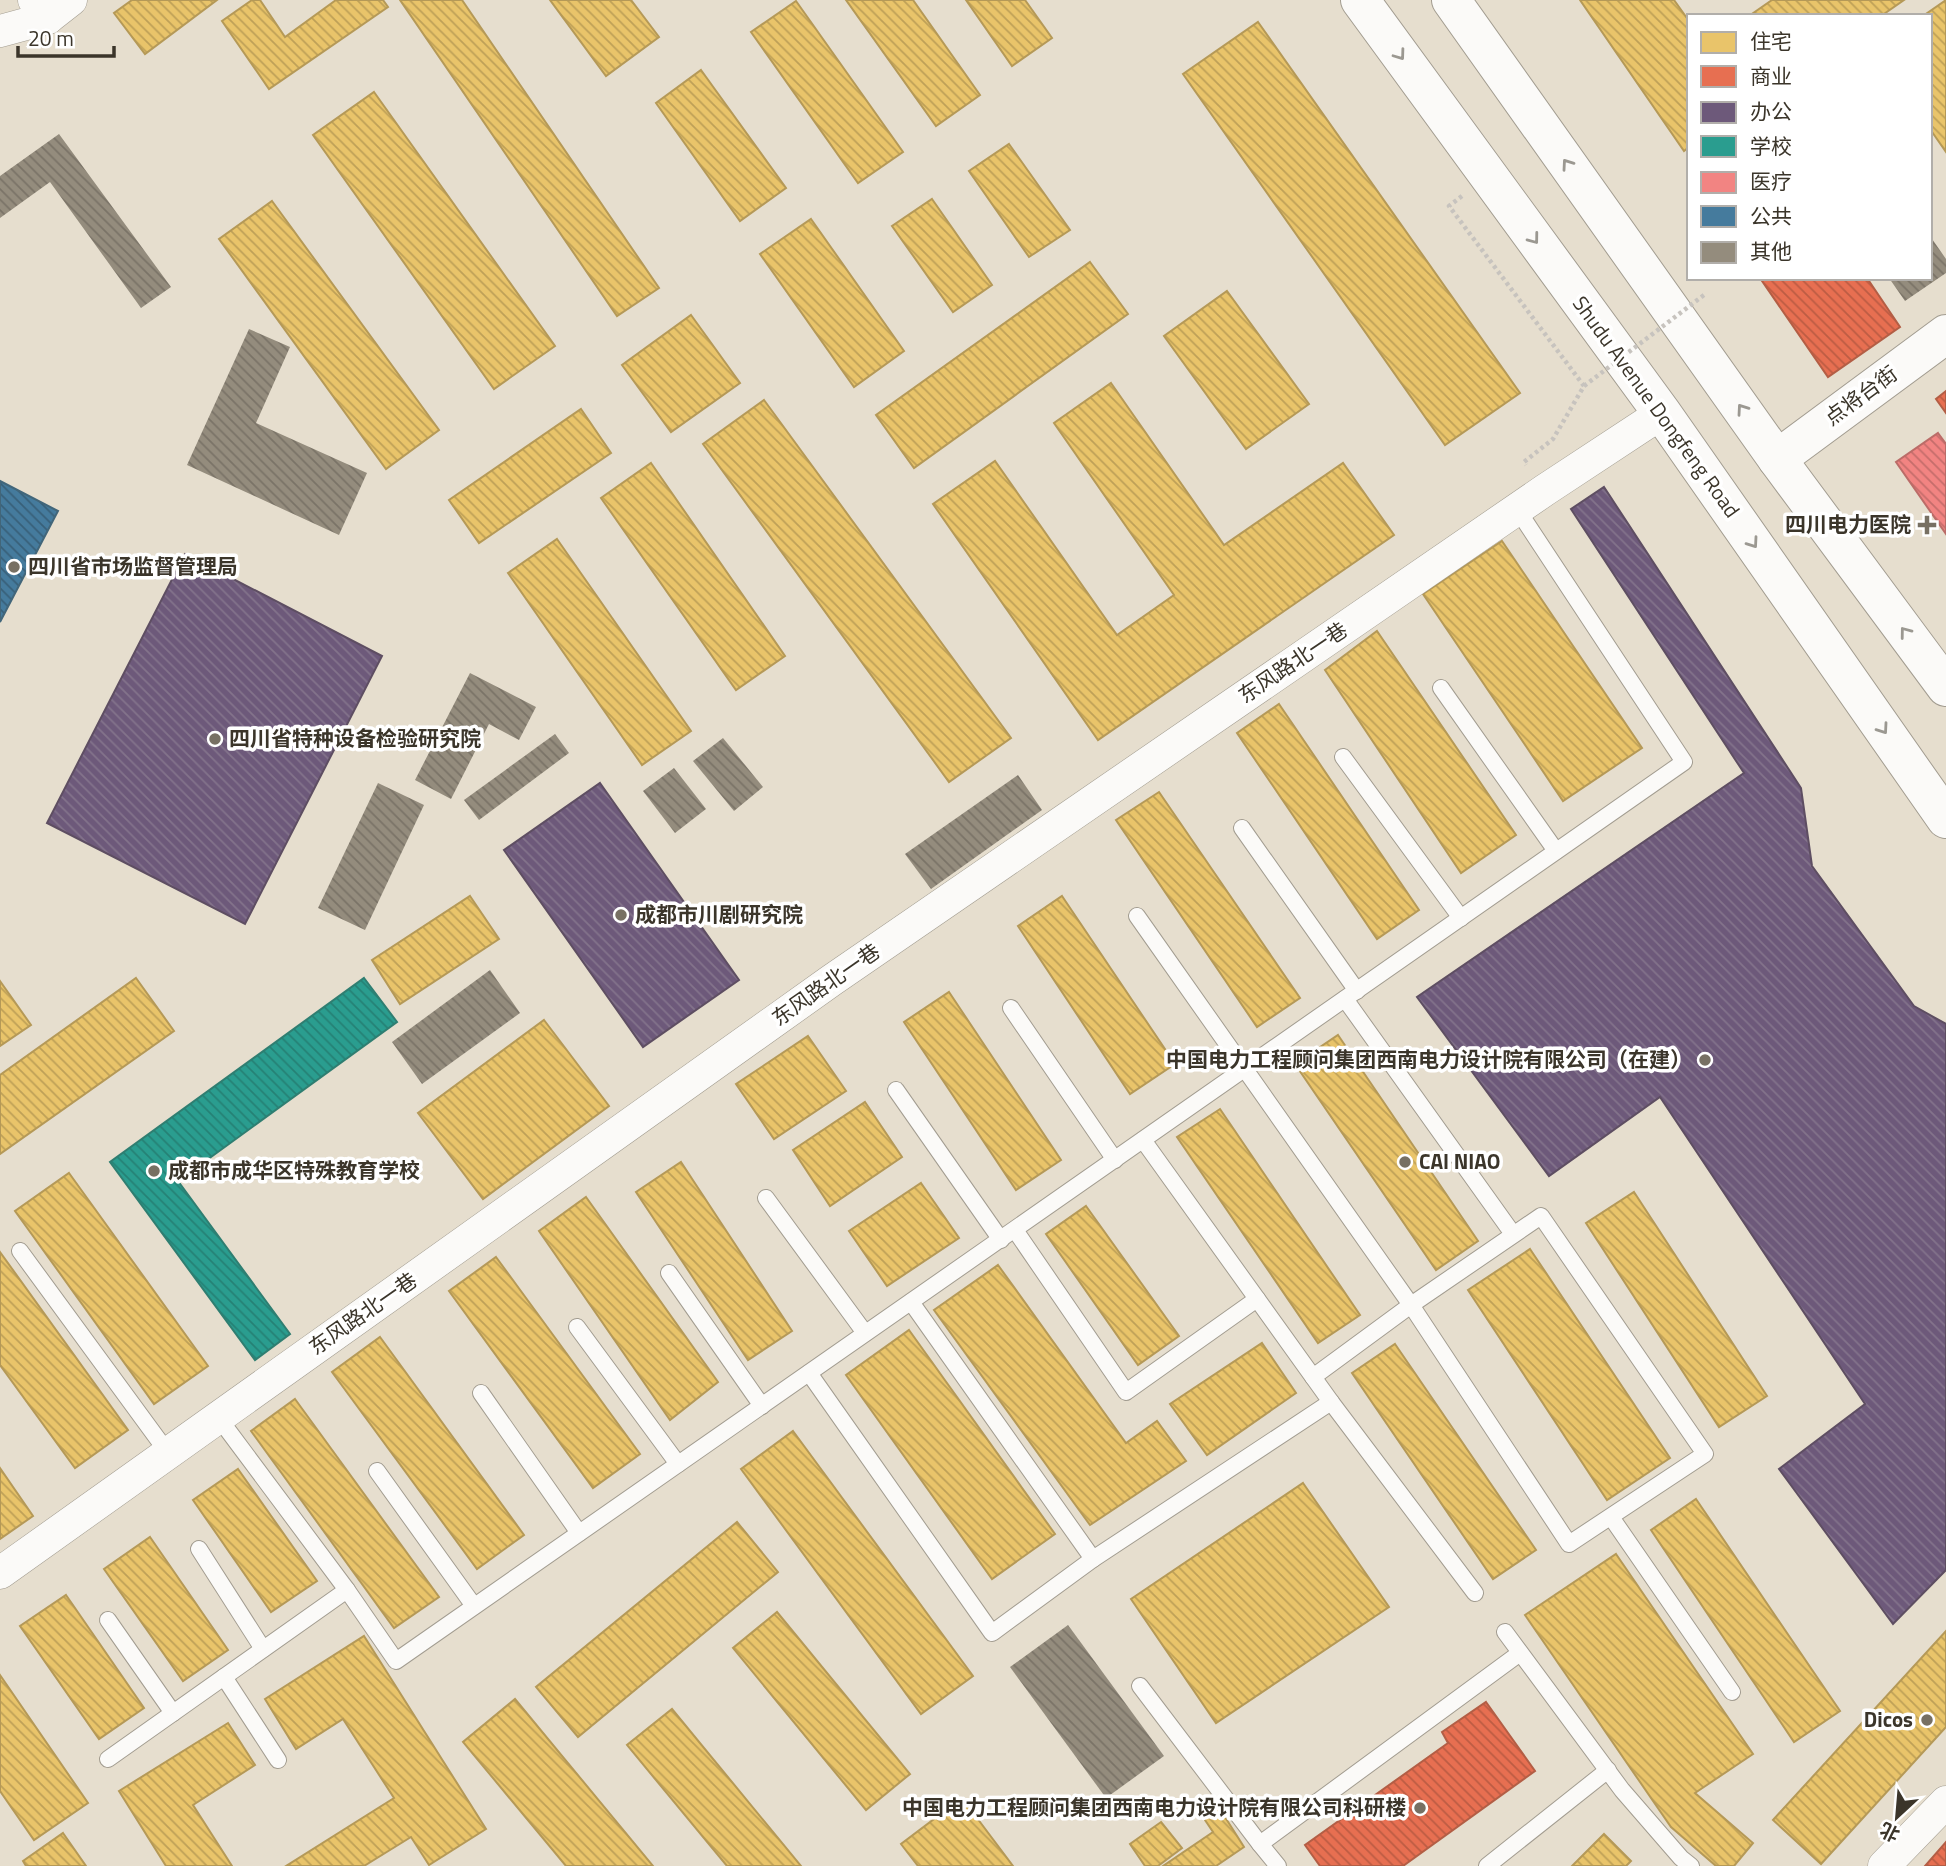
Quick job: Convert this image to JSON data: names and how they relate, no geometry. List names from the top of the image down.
{
  "streets": {
    "main road": ["点将台街", "Shudu Avenue Dongfeng Road"],
    "street": ["东风路北一巷"]
  },
  "crossings": [
    ["Shudu Avenue Dongfeng Road", "东风路北一巷"]
  ],
  "places": {
    "health": ["四川电力医院"],
    "other": [
      "四川省市场监督管理局",
      "四川省特种设备检验研究院",
      "成都市川剧研究院",
      "中国电力工程顾问集团西南电力设计院有限公司（在建）",
      "CAI NIAO",
      "成都市成华区特殊教育学校",
      "Dicos",
      "中国电力工程顾问集团西南电力设计院有限公司科研楼"
    ]
  },
  "legend": [
    "住宅",
    "商业",
    "办公",
    "学校",
    "医疗",
    "公共",
    "其他"
  ],
  "scale_bar": "20 m",
  "north": "bottom left"
}
